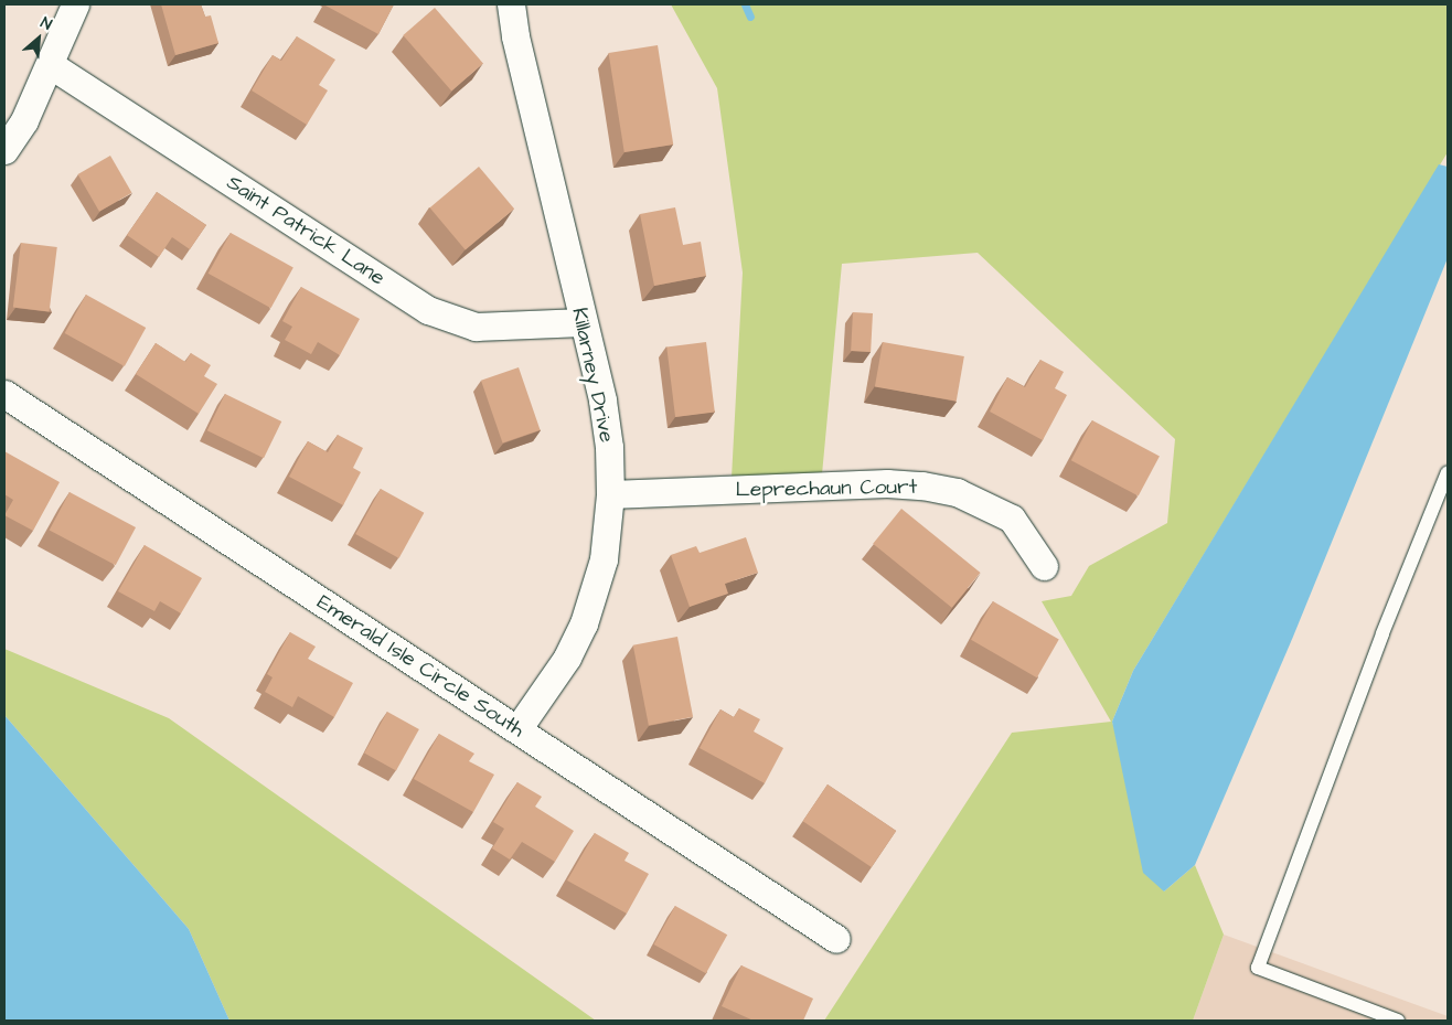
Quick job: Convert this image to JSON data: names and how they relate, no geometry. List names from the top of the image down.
{
  "streets": {
    "street": [
      "Saint Patrick Lane",
      "Killarney Drive",
      "Leprechaun Court",
      "Emerald Isle Circle South"
    ]
  },
  "crossings": [
    ["Saint Patrick Lane", "Killarney Drive"],
    ["Killarney Drive", "Leprechaun Court"],
    ["Killarney Drive", "Emerald Isle Circle South"]
  ],
  "north": "top right"
}
